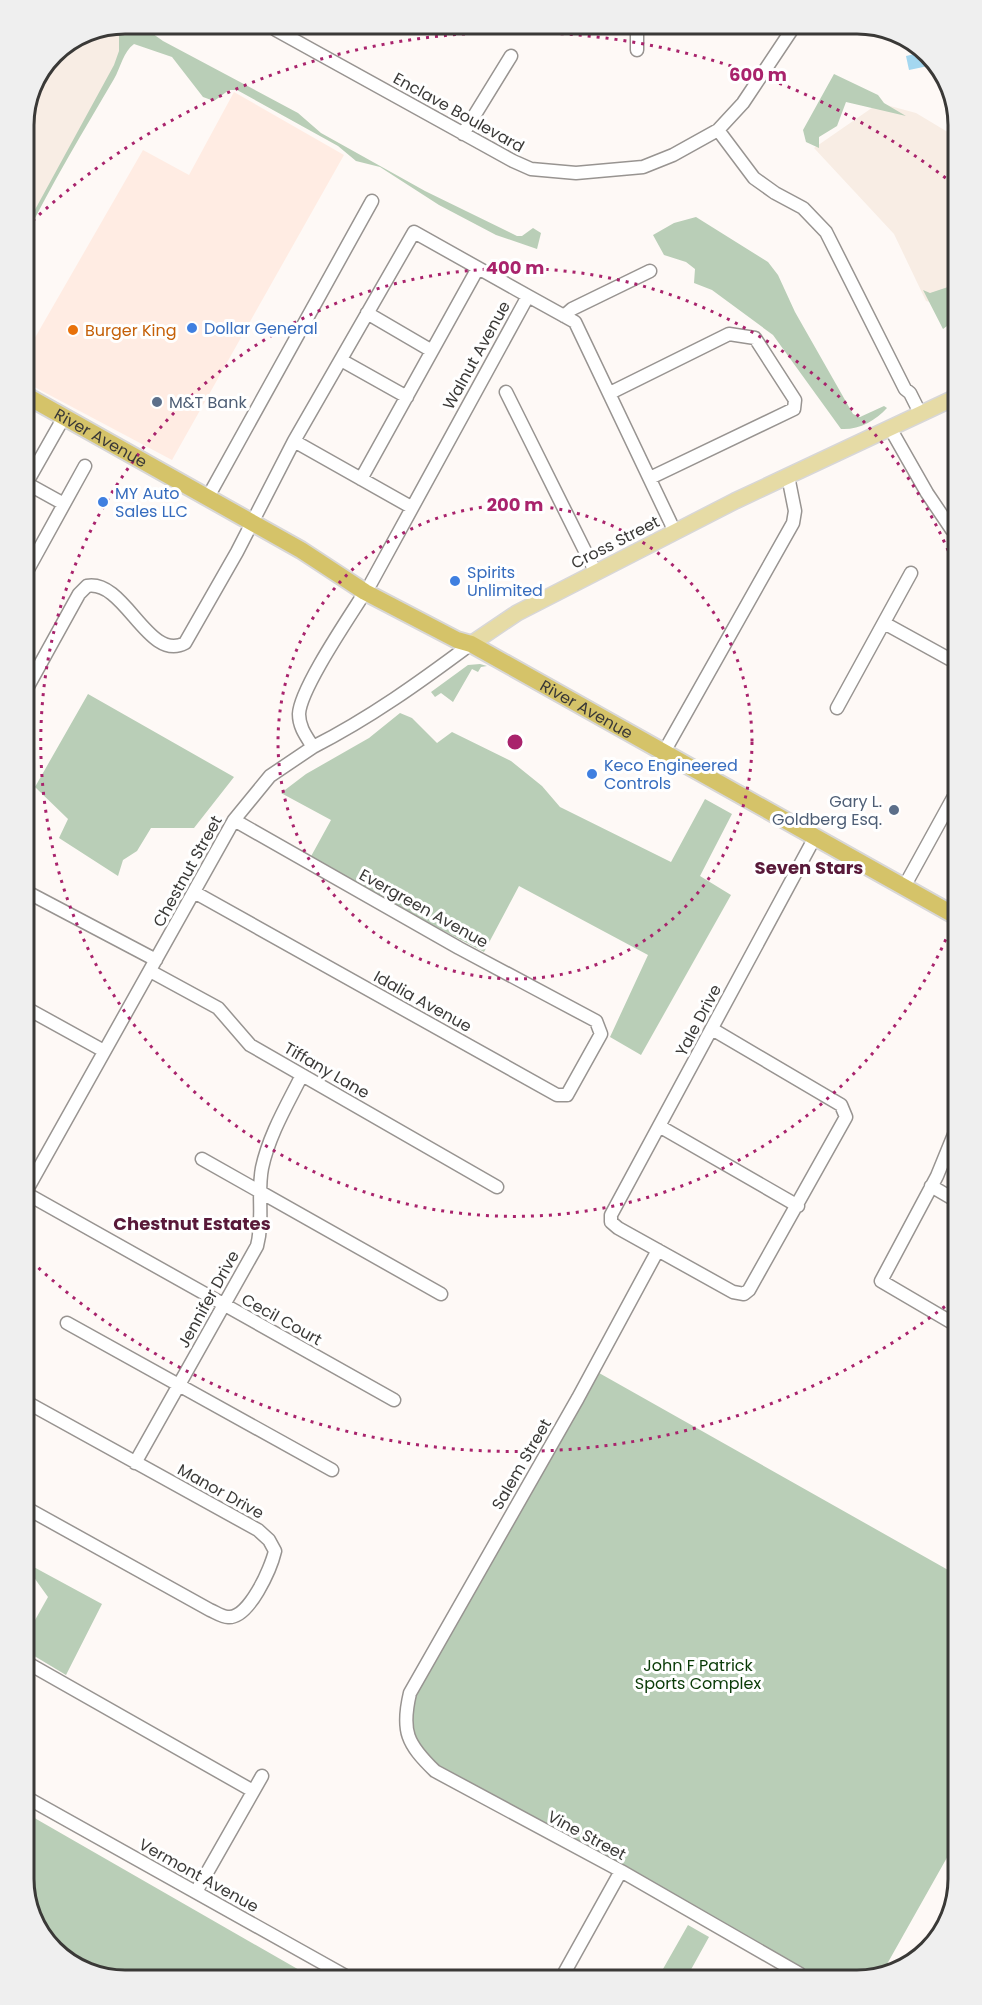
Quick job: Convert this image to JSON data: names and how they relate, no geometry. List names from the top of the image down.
{
  "streets": {
    "highway": ["River Avenue"],
    "main road": ["Cross Street"],
    "street": [
      "Enclave Boulevard",
      "Walnut Avenue",
      "Chestnut Street",
      "Evergreen Avenue",
      "Idalia Avenue",
      "Yale Drive",
      "Tiffany Lane",
      "Jennifer Drive",
      "Cecil Court",
      "Salem Street",
      "Manor Drive",
      "Vine Street",
      "Vermont Avenue"
    ]
  },
  "crossings": [
    ["Walnut Avenue", "River Avenue"],
    ["River Avenue", "Cross Street"],
    ["River Avenue", "Yale Drive"],
    ["Cross Street", "Chestnut Street"],
    ["Chestnut Street", "Evergreen Avenue"],
    ["Chestnut Street", "Idalia Avenue"],
    ["Chestnut Street", "Tiffany Lane"],
    ["Evergreen Avenue", "Idalia Avenue"],
    ["Yale Drive", "Salem Street"],
    ["Tiffany Lane", "Jennifer Drive"],
    ["Jennifer Drive", "Cecil Court"],
    ["Jennifer Drive", "Manor Drive"],
    ["Salem Street", "Vine Street"]
  ],
  "districts": ["Seven Stars", "Chestnut Estates"],
  "parks": ["John F Patrick Sports Complex"],
  "places": [
    "Dollar General",
    "Burger King",
    "M&T Bank",
    "MY Auto Sales LLC",
    "Spirits Unlimited",
    "Keco Engineered Controls",
    "Gary L. Goldberg Esq."
  ],
  "rings": ["600 m", "400 m", "200 m"]
}
